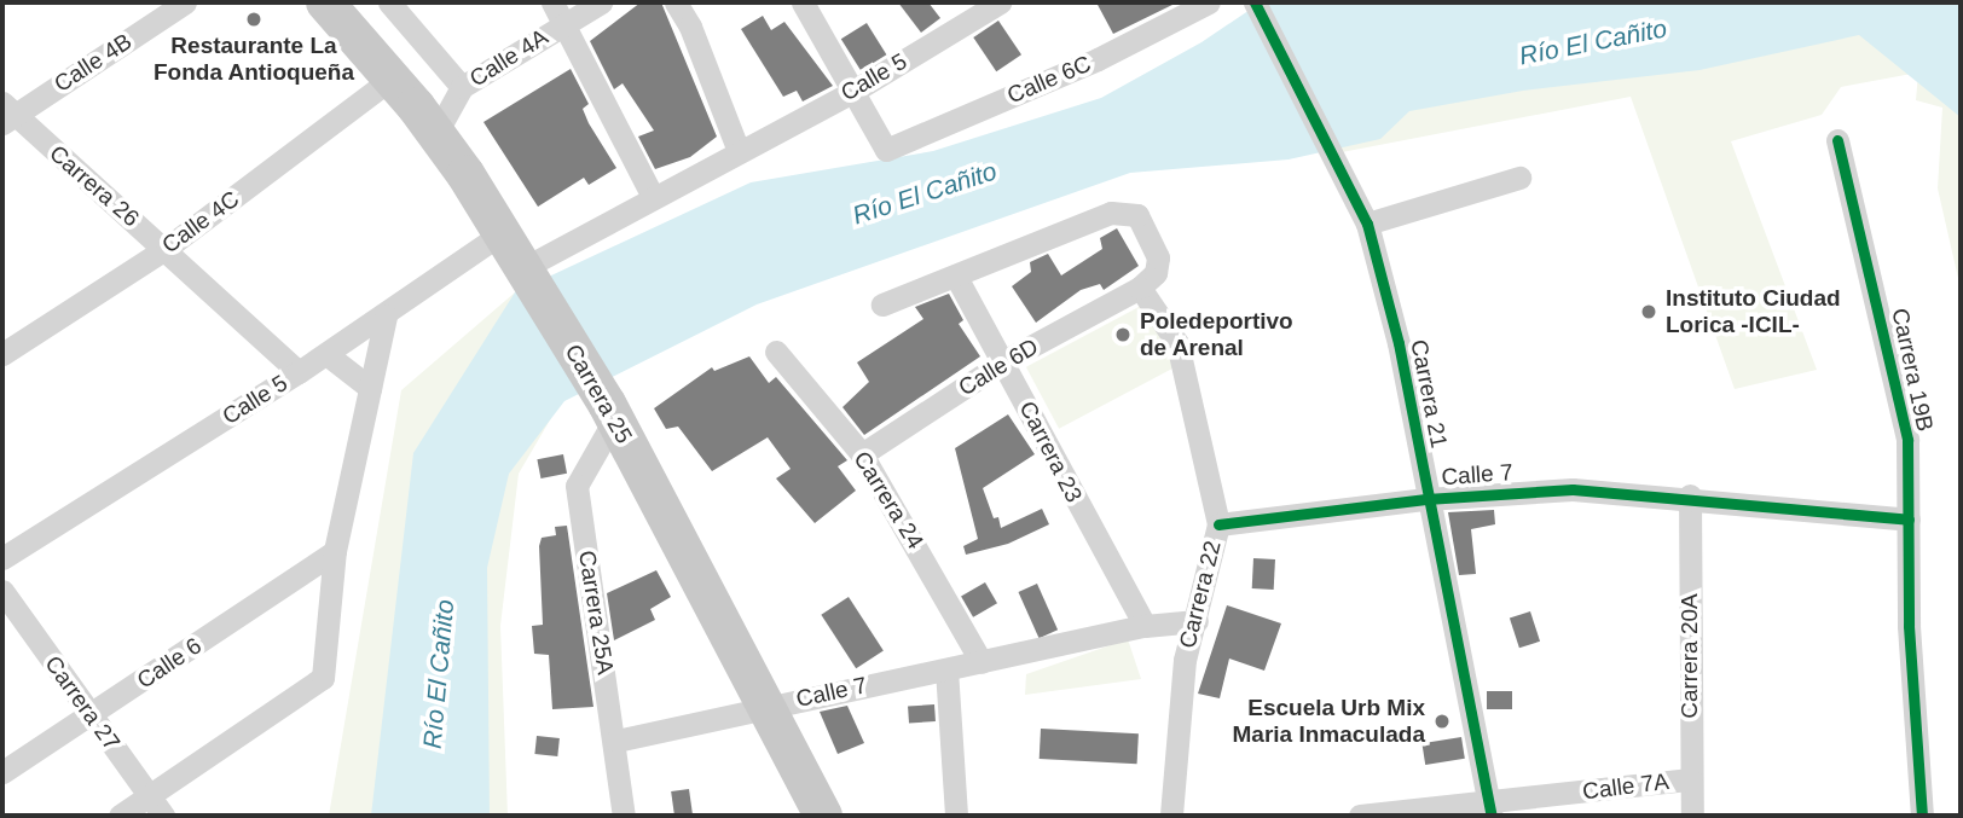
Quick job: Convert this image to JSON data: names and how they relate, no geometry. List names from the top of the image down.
{
  "streets": {
    "main road": ["Carrera 25"],
    "street": [
      "Calle 4A",
      "Calle 4B",
      "Calle 5",
      "Calle 6C",
      "Carrera 26",
      "Calle 4C",
      "Calle 6D",
      "Carrera 19B",
      "Carrera 21",
      "Carrera 23",
      "Calle 7",
      "Carrera 24",
      "Carrera 22",
      "Carrera 25A",
      "Carrera 20A",
      "Calle 6",
      "Carrera 27",
      "Calle 7A"
    ]
  },
  "crossings": [
    ["Calle 4A", "Carrera 25"],
    ["Calle 4B", "Carrera 26"],
    ["Calle 5", "Calle 6C"],
    ["Calle 5", "Carrera 26"],
    ["Calle 5", "Carrera 25"],
    ["Carrera 26", "Calle 4C"],
    ["Calle 4C", "Carrera 25"],
    ["Calle 6D", "Carrera 23"],
    ["Calle 6D", "Carrera 24"],
    ["Calle 6D", "Carrera 22"],
    ["Carrera 19B", "Calle 7"],
    ["Carrera 25", "Calle 7"],
    ["Carrera 25", "Carrera 25A"],
    ["Carrera 21", "Calle 7"],
    ["Carrera 21", "Calle 7A"],
    ["Carrera 23", "Calle 7"],
    ["Calle 7", "Carrera 24"],
    ["Calle 7", "Carrera 22"],
    ["Calle 7", "Carrera 25A"],
    ["Calle 7", "Carrera 20A"],
    ["Carrera 20A", "Calle 7A"],
    ["Calle 6", "Carrera 27"]
  ],
  "water": ["Río El Cañito"],
  "places": [
    "Restaurante La Fonda Antioqueña",
    "Instituto Ciudad Lorica -ICIL-",
    "Poledeportivo de Arenal",
    "Escuela Urb Mix Maria Inmaculada"
  ]
}
